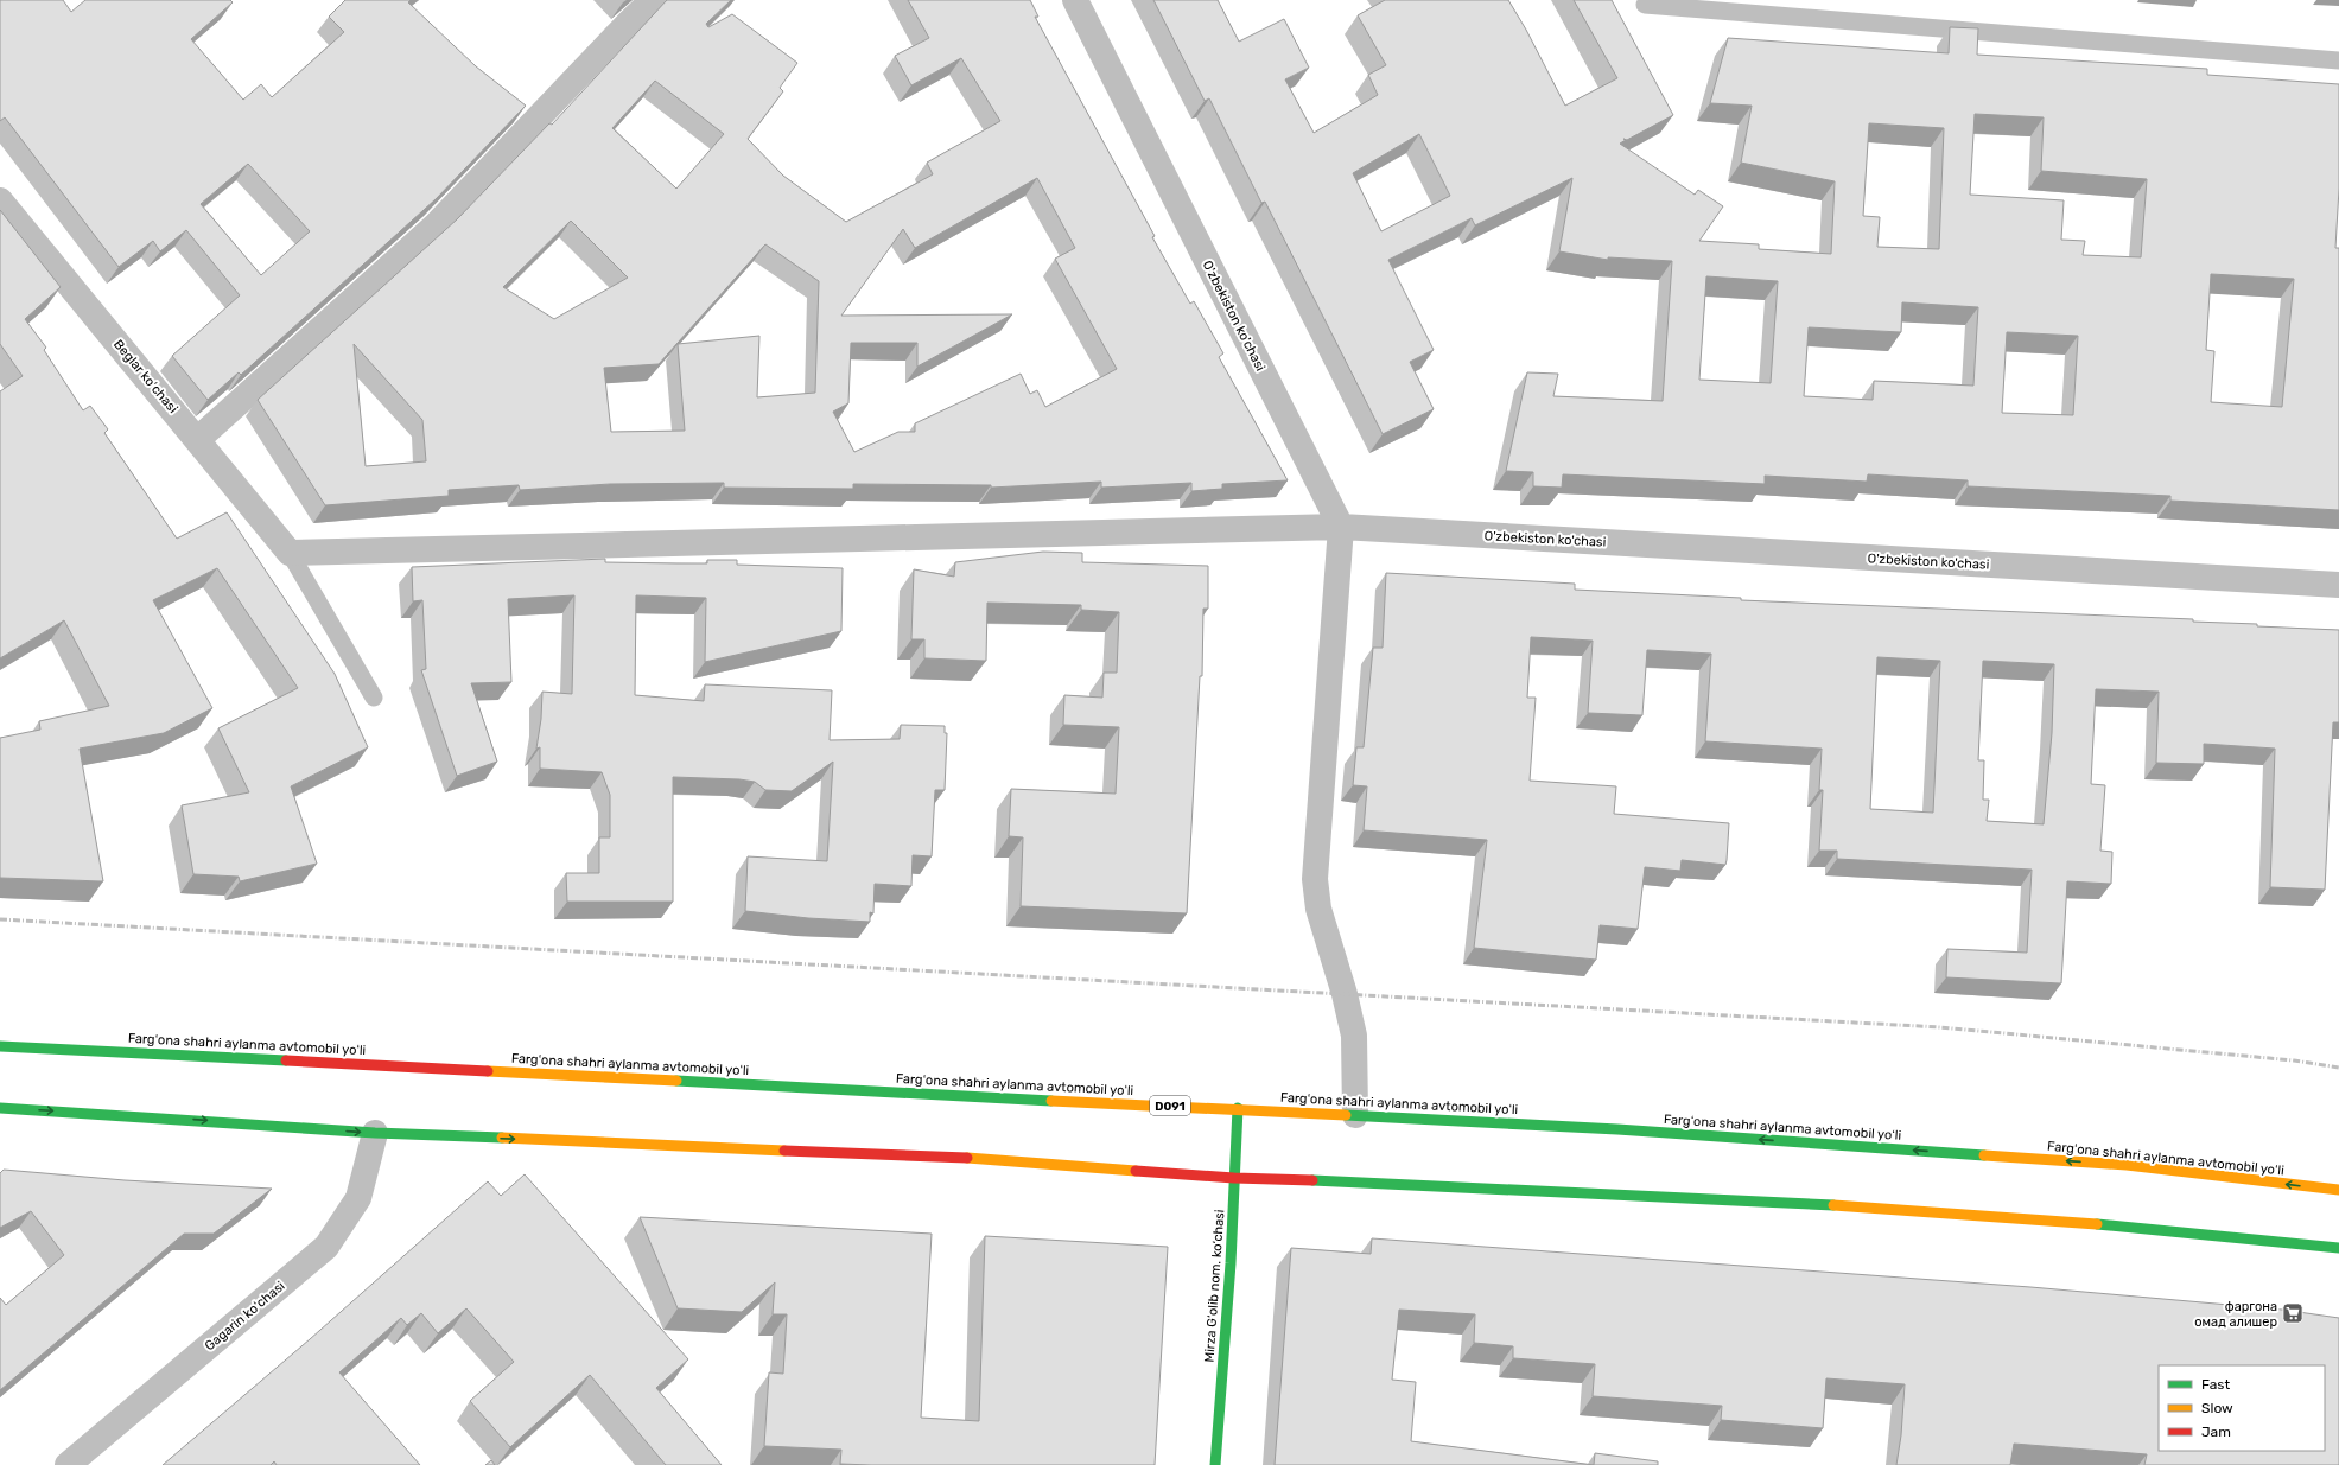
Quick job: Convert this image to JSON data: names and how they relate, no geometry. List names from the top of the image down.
{
  "streets": {
    "main road": ["Fargʻona shahri aylanma avtomobil yoʻli", "D091", "Mirza G‘olib nom. ko‘chasi"],
    "street": ["O'zbekiston ko'chasi", "Beglar koʻchasi", "Gagarin koʻchasi"]
  },
  "crossings": [
    ["Fargʻona shahri aylanma avtomobil yoʻli", "Mirza G‘olib nom. ko‘chasi"]
  ],
  "places": {
    "supermarket": ["фаргона омад алишер"]
  },
  "legend": ["Fast", "Slow", "Jam"]
}
